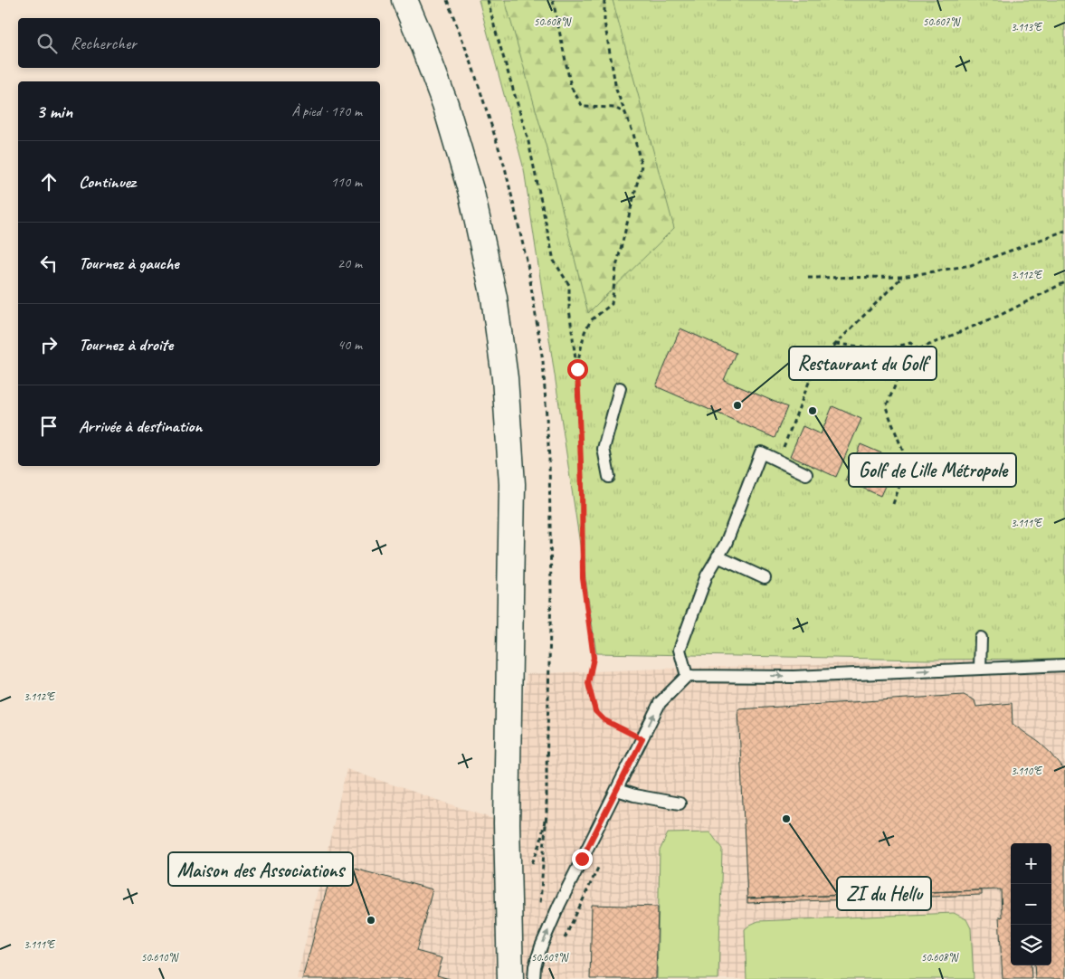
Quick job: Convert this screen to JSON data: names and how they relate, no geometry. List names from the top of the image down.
{
  "places": [
    "Restaurant du Golf",
    "Golf de Lille Métropole",
    "ZI du Hellu",
    "Maison des Associations"
  ],
  "page": {
    "search": "Rechercher",
    "heading": ["3 min", "À pied · 170 m"],
    "list": [
      ["Continuez", "110 m"],
      ["Tournez à gauche", "20 m"],
      ["Tournez à droite", "40 m"],
      "Arrivée à destination"
    ],
    "map_buttons": ["+", "−"]
  },
  "coordinates": [
    "50.607°N",
    "50.608°N",
    "3.113°E",
    "3.112°E",
    "3.111°E",
    "3.110°E",
    "50.610°N",
    "50.609°N"
  ]
}
